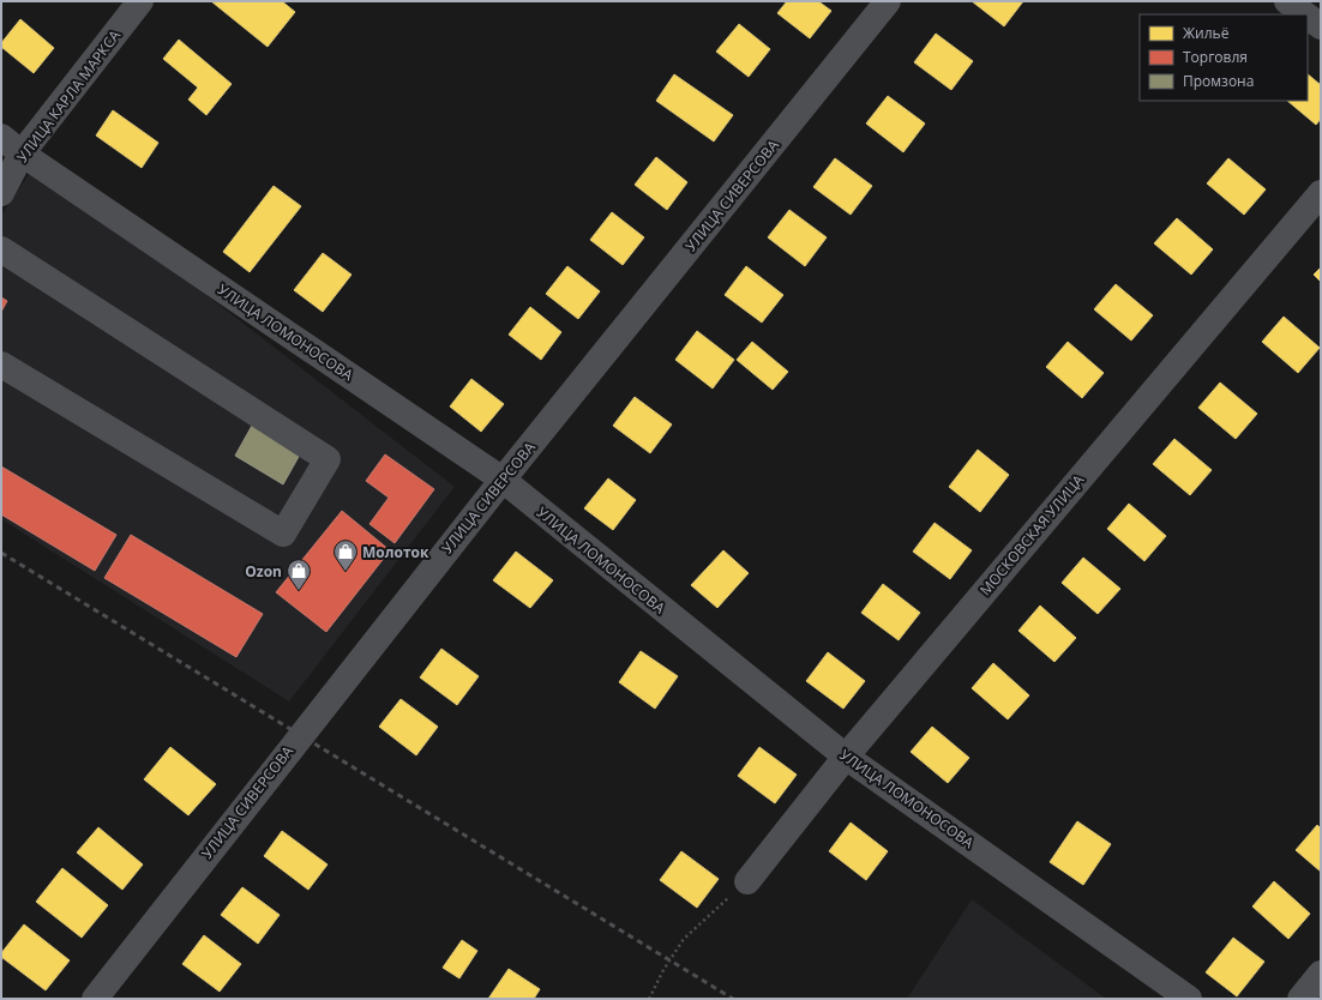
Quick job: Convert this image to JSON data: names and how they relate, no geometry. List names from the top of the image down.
{
  "streets": {
    "street": [
      "УЛИЦА КАРЛА МАРКСА",
      "УЛИЦА СИВЕРСОВА",
      "УЛИЦА ЛОМОНОСОВА",
      "МОСКОВСКАЯ УЛИЦА"
    ]
  },
  "crossings": [
    ["УЛИЦА КАРЛА МАРКСА", "УЛИЦА ЛОМОНОСОВА"],
    ["УЛИЦА СИВЕРСОВА", "УЛИЦА ЛОМОНОСОВА"],
    ["УЛИЦА ЛОМОНОСОВА", "МОСКОВСКАЯ УЛИЦА"]
  ],
  "places": {
    "shop": ["Молоток", "Ozon"]
  },
  "legend": ["Жильё", "Торговля", "Промзона"]
}
